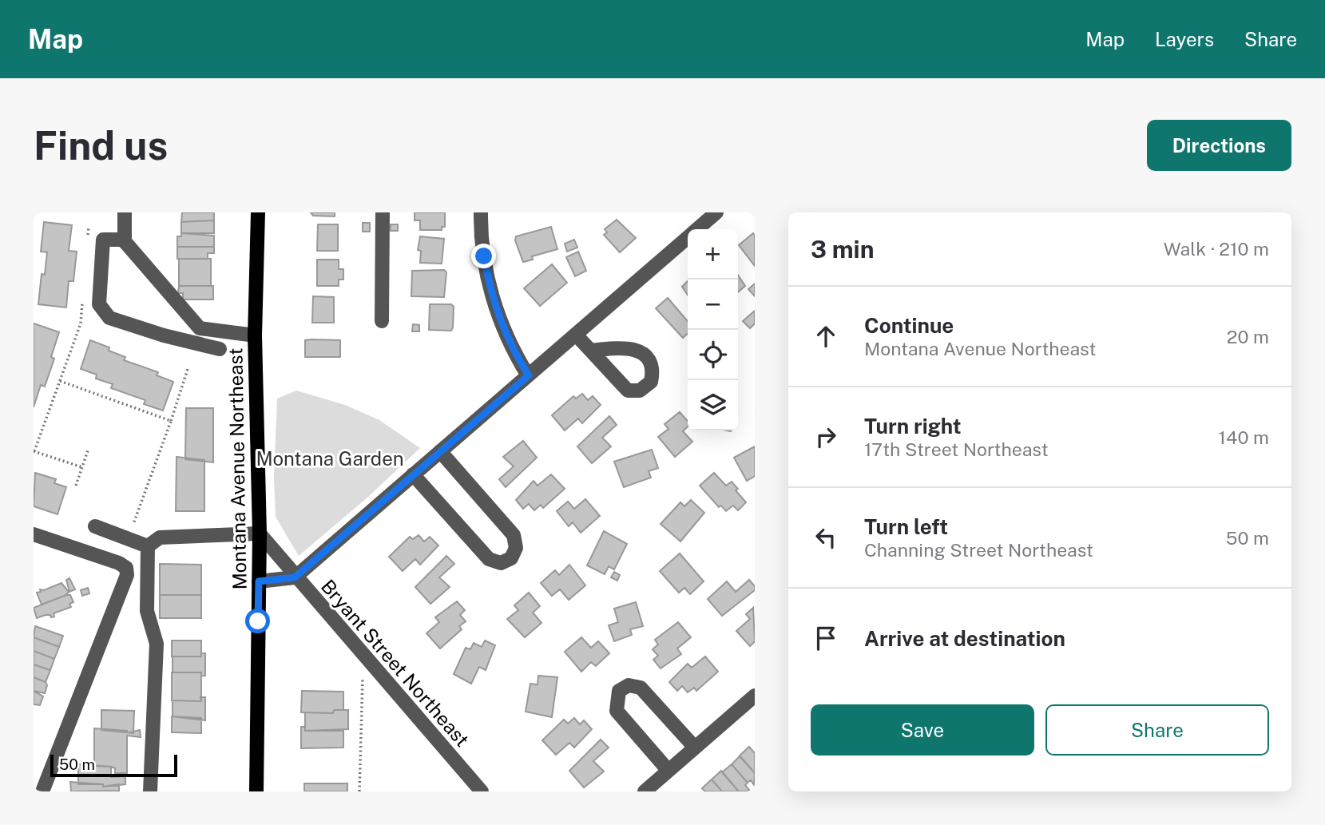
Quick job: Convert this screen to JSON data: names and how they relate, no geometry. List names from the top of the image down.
{
  "streets": {
    "main road": ["Montana Avenue Northeast"],
    "street": ["Bryant Street Northeast"]
  },
  "crossings": [
    ["Montana Avenue Northeast", "Bryant Street Northeast"]
  ],
  "parks": ["Montana Garden"],
  "scale_bar": "50 m",
  "page": {
    "header": "Map",
    "nav": ["Map", "Layers", "Share"],
    "buttons": [
      "Directions",
      ["Save", "Share"]
    ],
    "title": "Find us",
    "heading": ["3 min", "Walk · 210 m"],
    "map_buttons": ["+", "−"],
    "list": [
      ["Continue", "Montana Avenue Northeast", "20 m"],
      ["Turn right", "17th Street Northeast", "140 m"],
      ["Turn left", "Channing Street Northeast", "50 m"],
      "Arrive at destination"
    ],
    "scale": "50 m"
  }
}
